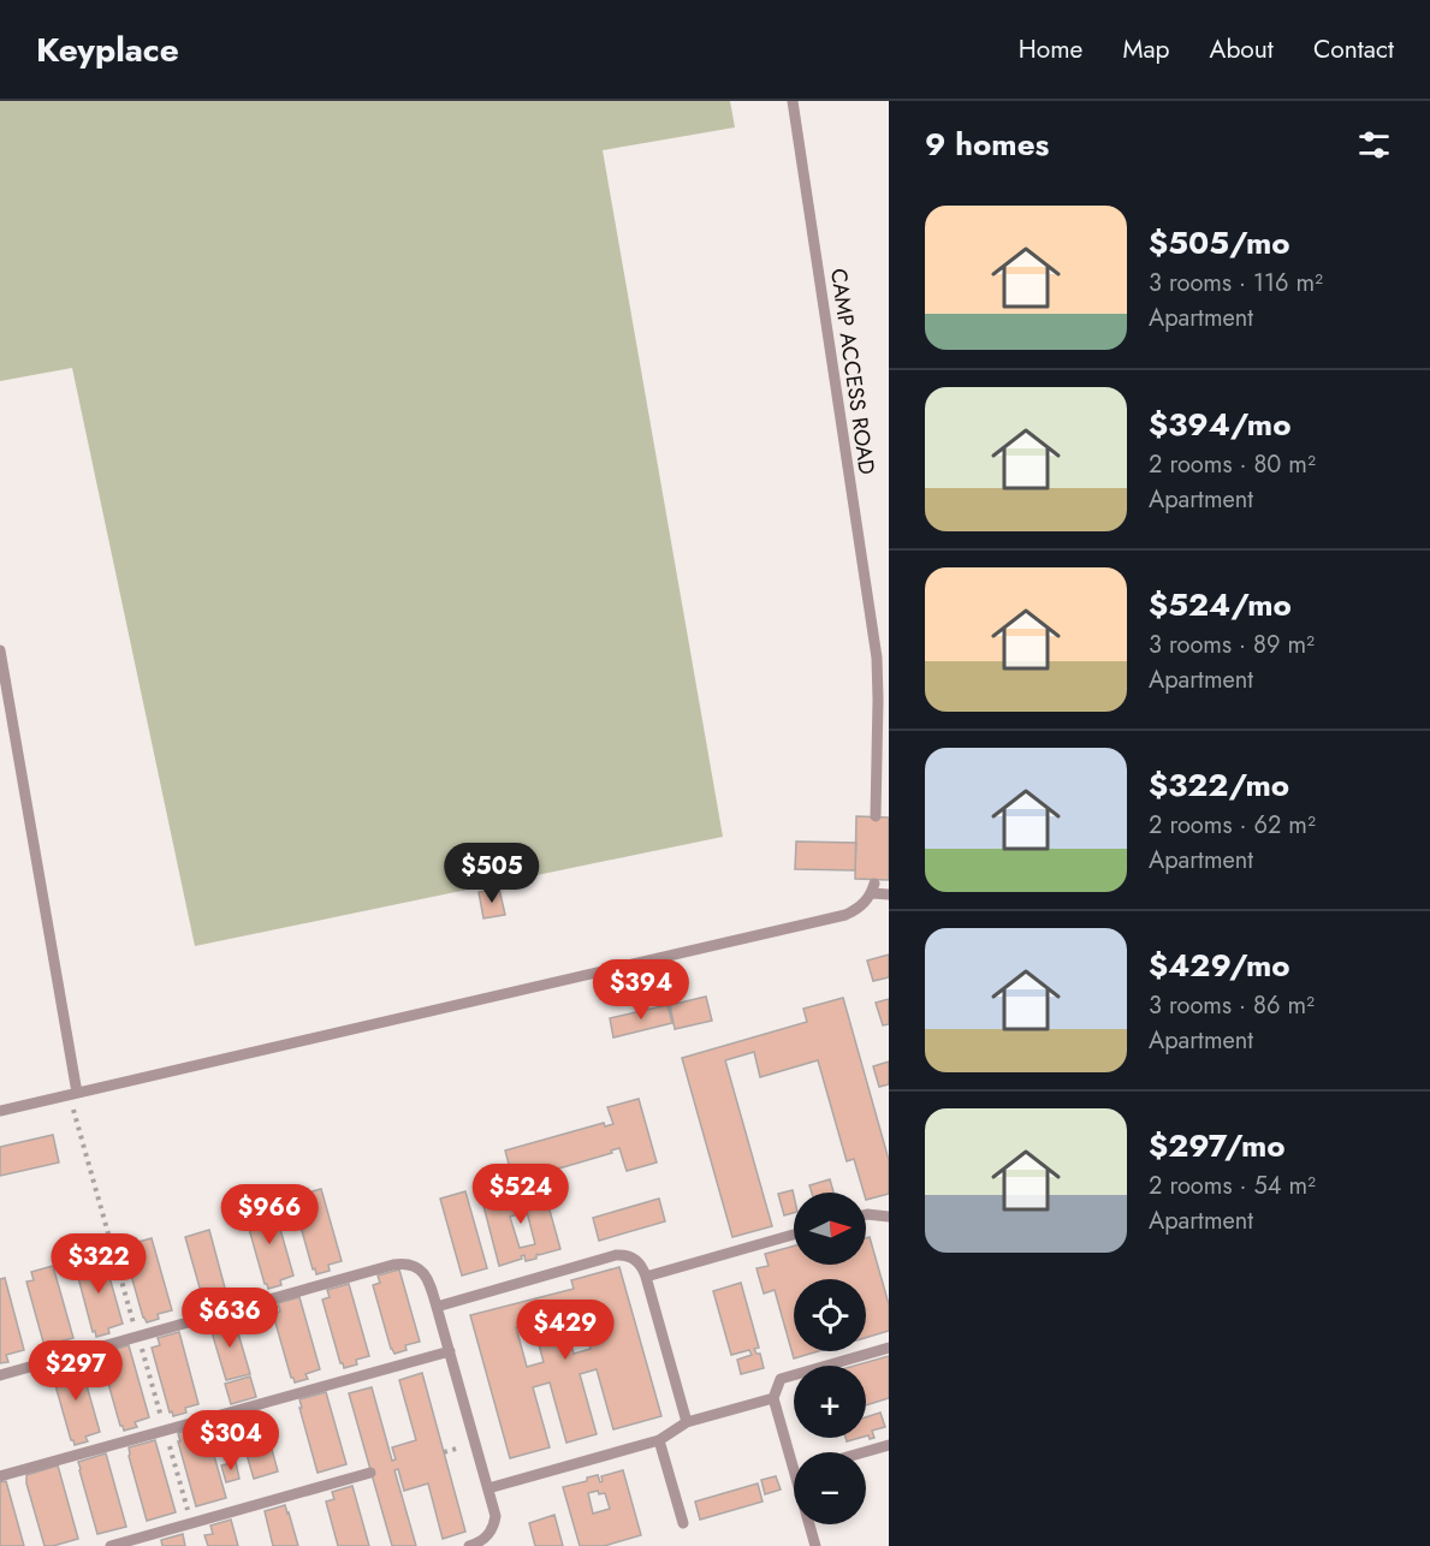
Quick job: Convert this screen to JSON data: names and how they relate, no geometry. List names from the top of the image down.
{
  "streets": {
    "lane": ["CAMP ACCESS ROAD"]
  },
  "north": "right",
  "page": {
    "header": "Keyplace",
    "nav": [
      "Home",
      "Map",
      "About",
      "Contact"
    ],
    "heading": "9 homes",
    "list": [
      {
        "name": "$505/mo",
        "note": "3 rooms · 116 m² · Apartment"
      },
      {
        "name": "$394/mo",
        "note": "2 rooms · 80 m² · Apartment"
      },
      {
        "name": "$524/mo",
        "note": "3 rooms · 89 m² · Apartment"
      },
      {
        "name": "$322/mo",
        "note": "2 rooms · 62 m² · Apartment"
      },
      {
        "name": "$429/mo",
        "note": "3 rooms · 86 m² · Apartment"
      },
      {
        "name": "$297/mo",
        "note": "2 rooms · 54 m² · Apartment"
      }
    ],
    "price": [
      "$505",
      "$394",
      "$524",
      "$966",
      "$322",
      "$636",
      "$429",
      "$297",
      "$304"
    ],
    "map_buttons": ["+", "−"]
  }
}
